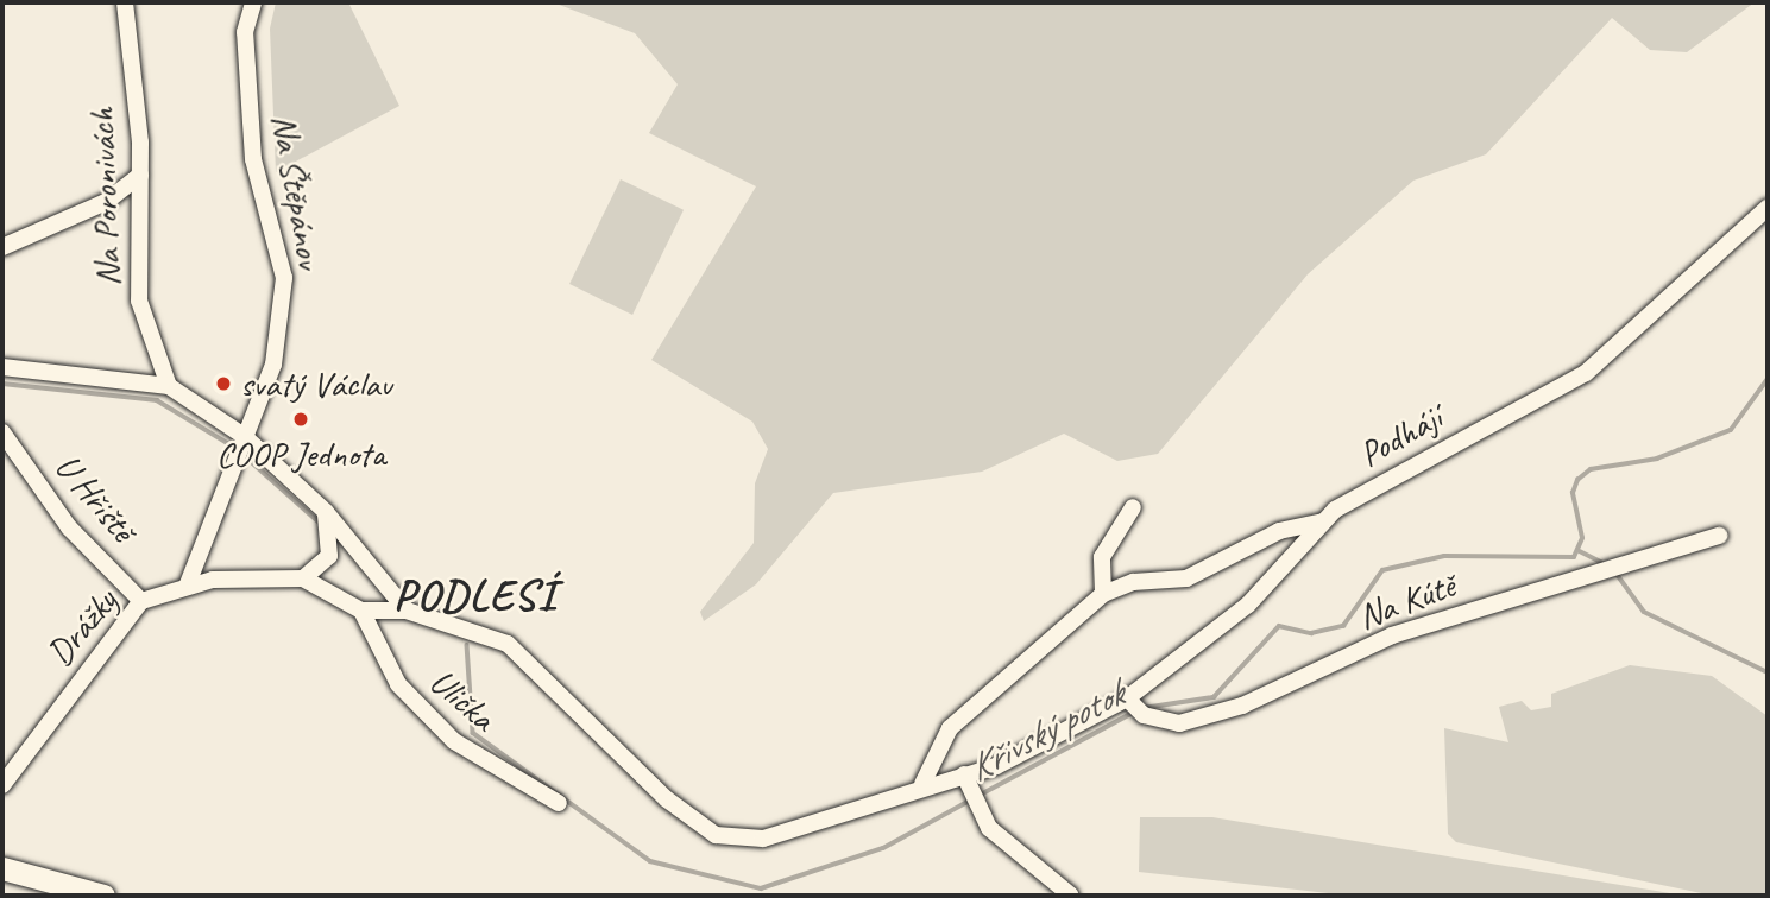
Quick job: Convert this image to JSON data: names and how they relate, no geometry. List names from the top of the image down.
{
  "streets": {
    "street": [
      "Na Štěpánov",
      "Na Poronivách",
      "Podhájí",
      "U Hřiště",
      "Na Kútě",
      "Drážky",
      "Ulička"
    ]
  },
  "crossings": [
    ["Na Štěpánov", "Drážky"],
    ["Podhájí", "Na Kútě"],
    ["U Hřiště", "Drážky"]
  ],
  "districts": ["PODLESÍ"],
  "water": ["Křivský potok"],
  "places": ["svatý Václav", "COOP Jednota"]
}
